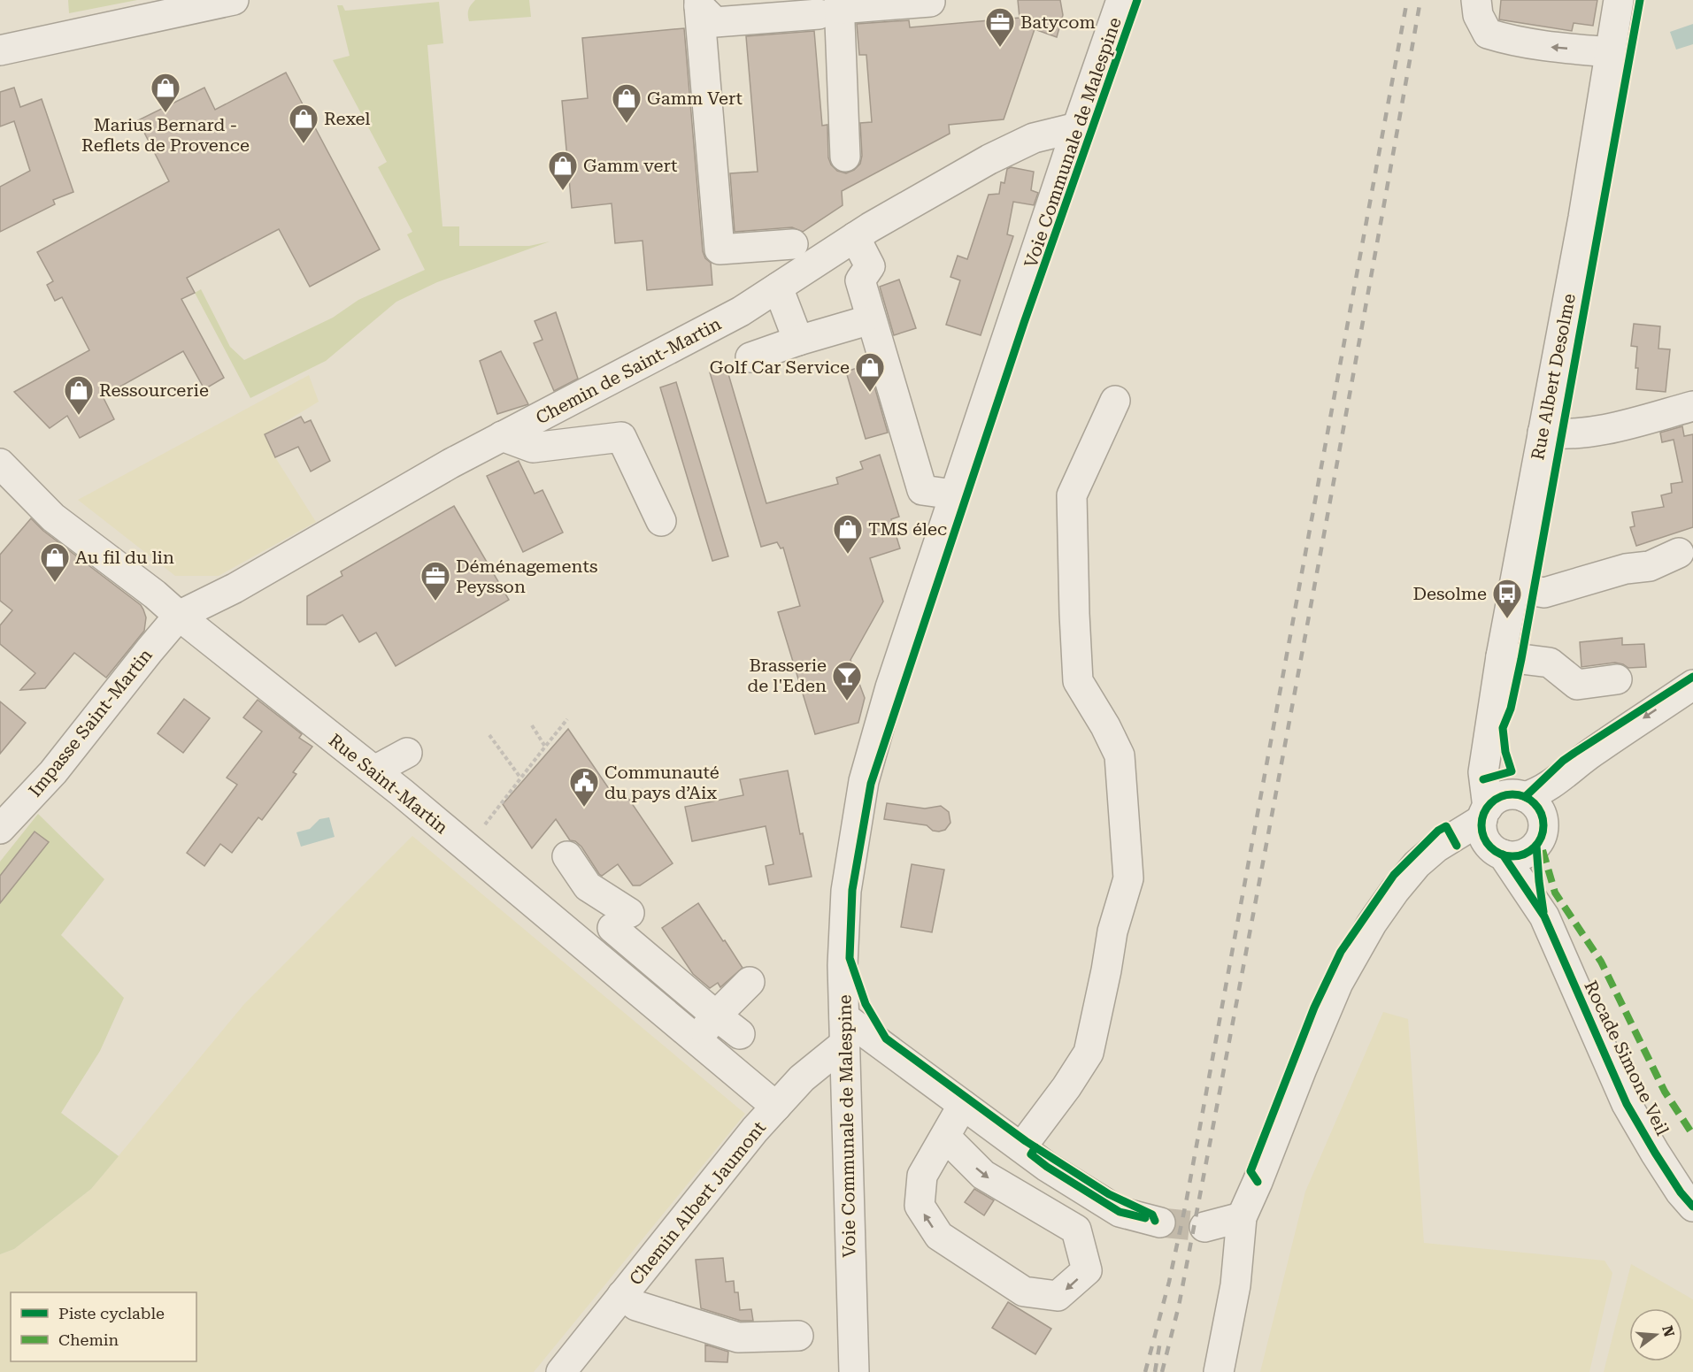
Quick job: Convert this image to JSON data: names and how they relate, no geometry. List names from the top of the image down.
{
  "streets": {
    "street": [
      "Voie Communale de Malespine",
      "Chemin de Saint-Martin",
      "Rue Albert Desolme",
      "Impasse Saint-Martin",
      "Rue Saint-Martin",
      "Rocade Simone Veil",
      "Chemin Albert Jaumont"
    ]
  },
  "crossings": [
    ["Voie Communale de Malespine", "Chemin de Saint-Martin"],
    ["Voie Communale de Malespine", "Chemin Albert Jaumont"],
    ["Chemin de Saint-Martin", "Impasse Saint-Martin"],
    ["Chemin de Saint-Martin", "Rue Saint-Martin"],
    ["Rue Albert Desolme", "Rocade Simone Veil"],
    ["Impasse Saint-Martin", "Rue Saint-Martin"],
    ["Rue Saint-Martin", "Chemin Albert Jaumont"]
  ],
  "places": {
    "office": ["Batycom", "Déménagements Peysson"],
    "shop": [
      "Marius Bernard - Reflets de Provence",
      "Gamm Vert",
      "Rexel",
      "Gamm vert",
      "Golf Car Service",
      "Ressourcerie",
      "TMS élec",
      "Au fil du lin"
    ],
    "bus stop": ["Desolme"],
    "bar": ["Brasserie de l'Eden"],
    "public building": ["Communauté du pays d’Aix"]
  },
  "legend": ["Piste cyclable", "Chemin"],
  "north": "right"
}
